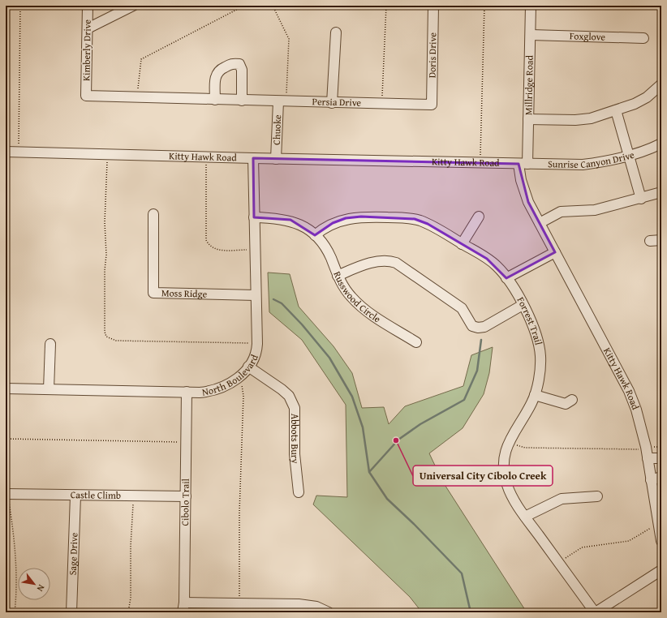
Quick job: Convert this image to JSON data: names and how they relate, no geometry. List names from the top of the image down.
{
  "streets": {
    "street": [
      "Foxglove",
      "Kimberly Drive",
      "Doris Drive",
      "Millridge Road",
      "Persia Drive",
      "Chuoke",
      "Kitty Hawk Road",
      "Sunrise Canyon Drive",
      "Moss Ridge",
      "Russwood Circle",
      "Forrest Trail",
      "North Boulevard",
      "Abbots Bury",
      "Castle Climb",
      "Cibolo Trail",
      "Sage Drive"
    ]
  },
  "crossings": [
    ["Foxglove", "Millridge Road"],
    ["Kimberly Drive", "Persia Drive"],
    ["Doris Drive", "Persia Drive"],
    ["Millridge Road", "Kitty Hawk Road"],
    ["Millridge Road", "Sunrise Canyon Drive"],
    ["Persia Drive", "Chuoke"],
    ["Chuoke", "Kitty Hawk Road"],
    ["Kitty Hawk Road", "Sunrise Canyon Drive"],
    ["Kitty Hawk Road", "North Boulevard"],
    ["Moss Ridge", "North Boulevard"],
    ["Russwood Circle", "Forrest Trail"],
    ["North Boulevard", "Abbots Bury"],
    ["North Boulevard", "Cibolo Trail"],
    ["Castle Climb", "Cibolo Trail"],
    ["Castle Climb", "Sage Drive"]
  ],
  "places": ["Universal City Cibolo Creek"],
  "north": "bottom right"
}
